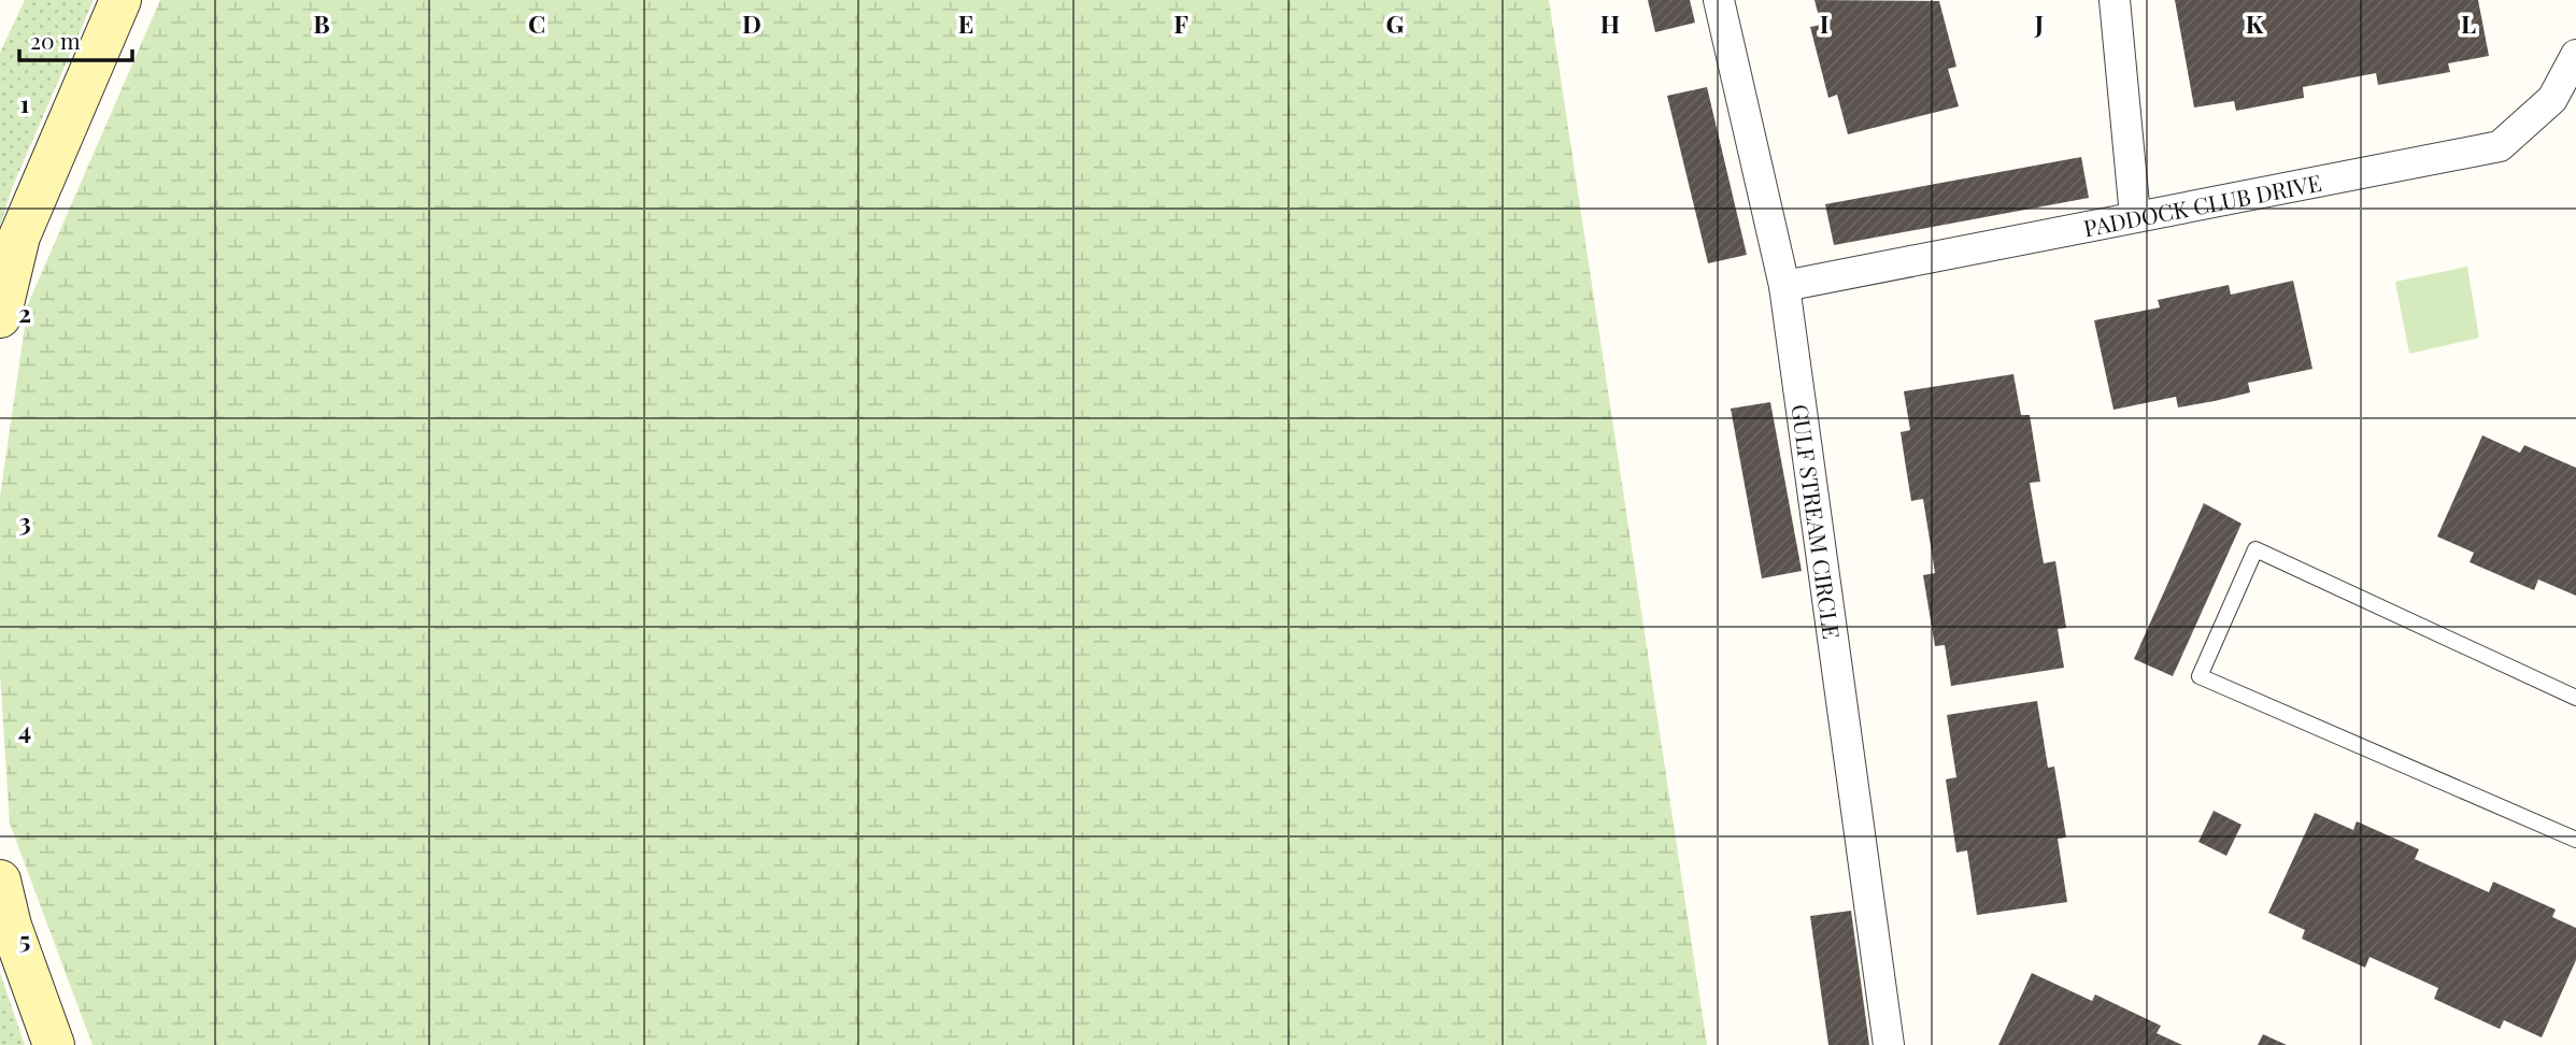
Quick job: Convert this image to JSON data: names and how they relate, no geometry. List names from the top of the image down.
{
  "streets": {
    "street": ["PADDOCK CLUB DRIVE", "GULF STREAM CIRCLE"]
  },
  "crossings": [
    ["PADDOCK CLUB DRIVE", "GULF STREAM CIRCLE"]
  ],
  "scale_bar": "20 m",
  "grid": {
    "columns": [
      "B",
      "C",
      "D",
      "E",
      "F",
      "G",
      "H",
      "I",
      "J",
      "K",
      "L"
    ],
    "rows": [
      "1",
      "2",
      "3",
      "4",
      "5"
    ]
  }
}
